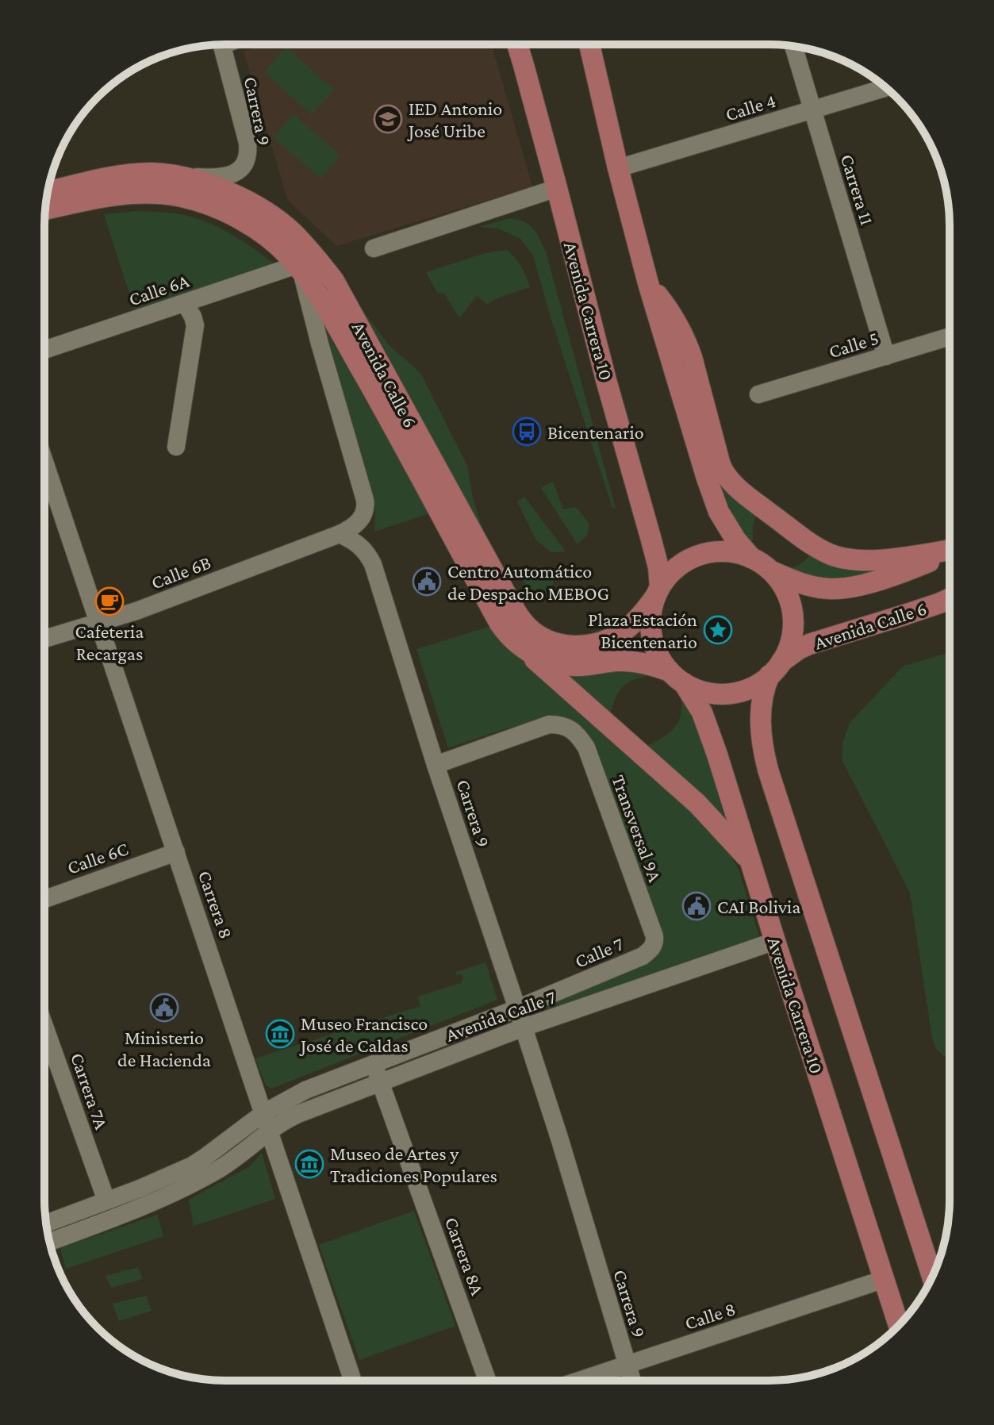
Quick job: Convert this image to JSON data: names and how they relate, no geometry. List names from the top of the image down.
{
  "streets": {
    "main road": ["Avenida Carrera 10", "Avenida Calle 6"],
    "street": [
      "Calle 4",
      "Carrera 9",
      "Carrera 11",
      "Calle 6A",
      "Calle 5",
      "Calle 6B",
      "Transversal 9A",
      "Calle 6C",
      "Carrera 8",
      "Calle 7",
      "Avenida Calle 7",
      "Carrera 7A",
      "Carrera 8A",
      "Calle 8"
    ]
  },
  "crossings": [
    ["Calle 4", "Carrera 11"],
    ["Carrera 9", "Avenida Calle 6"],
    ["Carrera 9", "Calle 6B"],
    ["Carrera 9", "Transversal 9A"],
    ["Carrera 9", "Calle 7"],
    ["Carrera 9", "Avenida Calle 7"],
    ["Carrera 9", "Calle 8"],
    ["Carrera 11", "Calle 5"],
    ["Calle 6A", "Avenida Calle 6"],
    ["Avenida Carrera 10", "Avenida Calle 6"],
    ["Avenida Carrera 10", "Avenida Calle 7"],
    ["Avenida Carrera 10", "Calle 8"],
    ["Calle 6B", "Carrera 8"],
    ["Transversal 9A", "Calle 7"],
    ["Calle 6C", "Carrera 8"],
    ["Carrera 8", "Avenida Calle 7"],
    ["Calle 7", "Avenida Calle 7"],
    ["Avenida Calle 7", "Carrera 7A"],
    ["Avenida Calle 7", "Carrera 8A"]
  ],
  "places": {
    "school or university": ["IED Antonio José Uribe"],
    "bus stop": ["Bicentenario"],
    "public building": ["Centro Automático de Despacho MEBOG", "CAI Bolivia", "Ministerio de Hacienda"],
    "cafe": ["Cafeteria Recargas"],
    "place": ["Plaza Estación Bicentenario"],
    "museum": ["Museo Francisco José de Caldas", "Museo de Artes y Tradiciones Populares"]
  }
}
